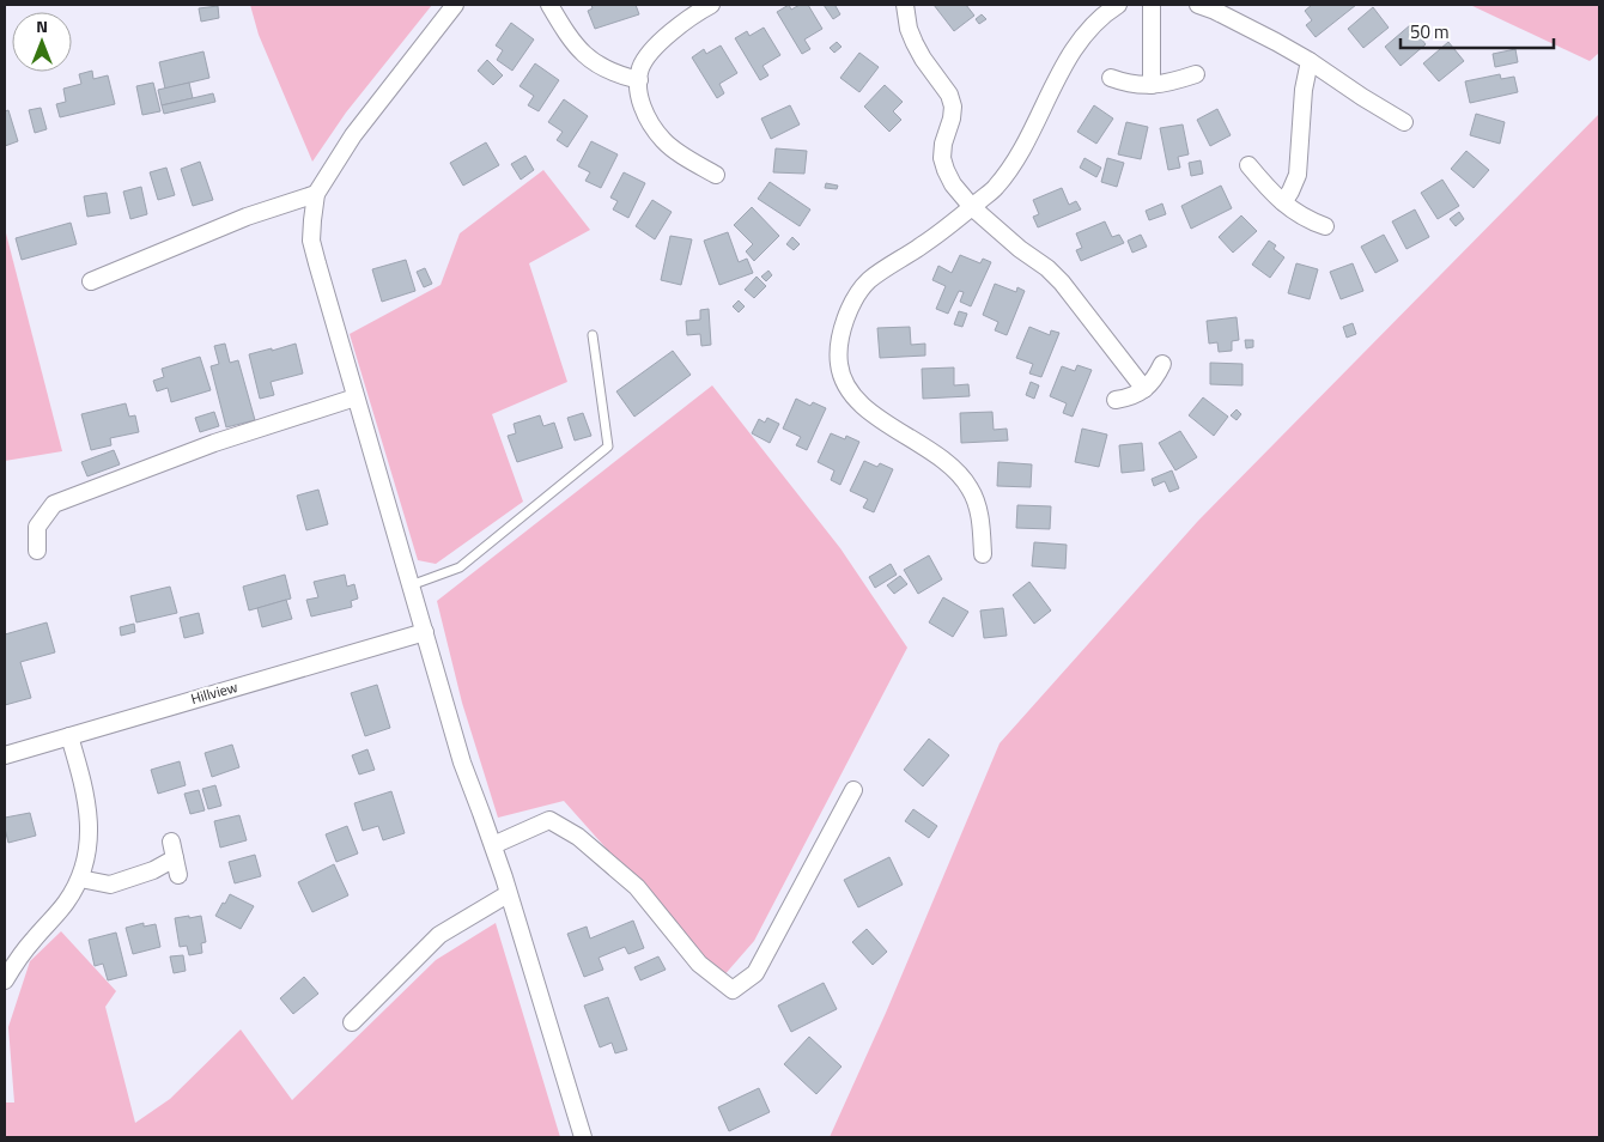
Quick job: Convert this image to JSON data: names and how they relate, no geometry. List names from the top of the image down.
{
  "streets": {
    "street": ["Hillview"]
  },
  "scale_bar": "50 m",
  "north": "top"
}
